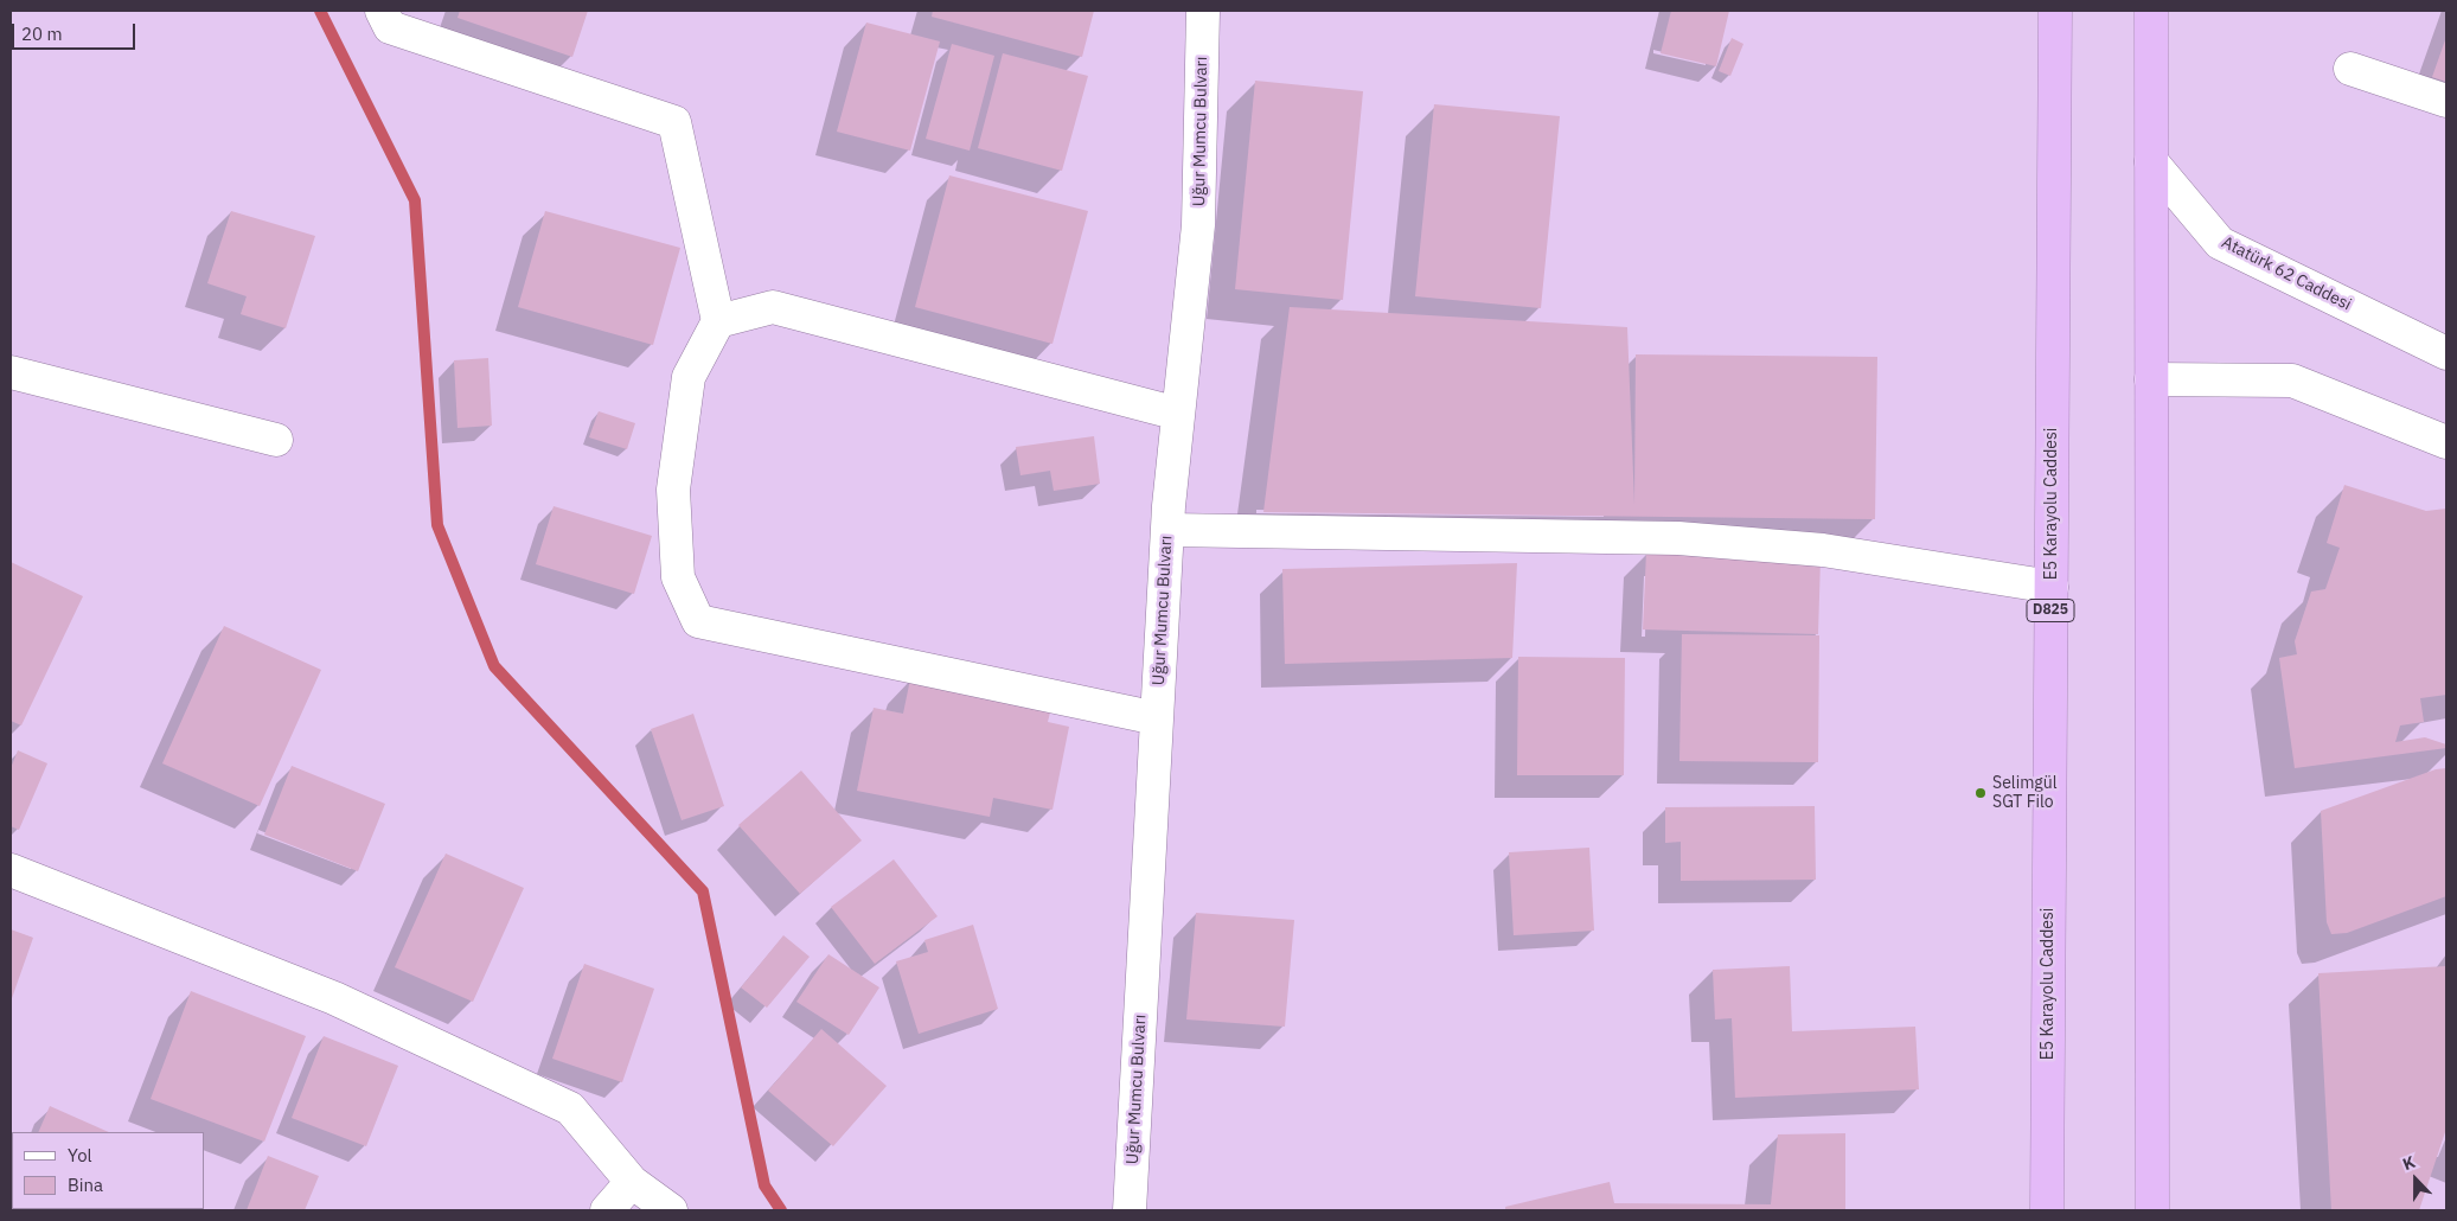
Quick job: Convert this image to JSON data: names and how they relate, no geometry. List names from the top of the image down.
{
  "streets": {
    "highway": ["E5 Karayolu Caddesi", "D825"],
    "street": ["Uğur Mumcu Bulvarı", "Atatürk 62 Caddesi"]
  },
  "places": ["Selimgül SGT Filo"],
  "legend": ["Yol", "Bina"],
  "scale_bar": "20 m",
  "north": "top"
}
